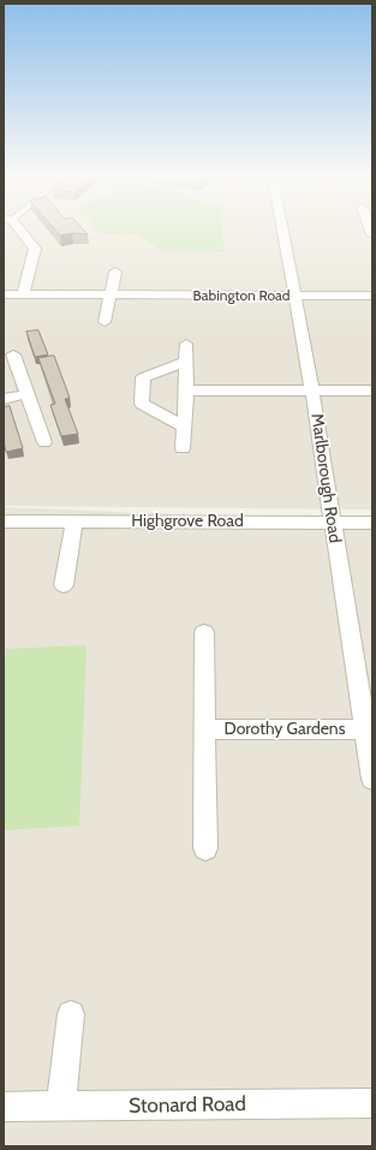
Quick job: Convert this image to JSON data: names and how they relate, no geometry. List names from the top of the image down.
{
  "streets": {
    "street": [
      "Babington Road",
      "Marlborough Road",
      "Highgrove Road",
      "Dorothy Gardens",
      "Stonard Road"
    ]
  },
  "crossings": [
    ["Babington Road", "Marlborough Road"],
    ["Marlborough Road", "Highgrove Road"],
    ["Marlborough Road", "Dorothy Gardens"]
  ]
}
